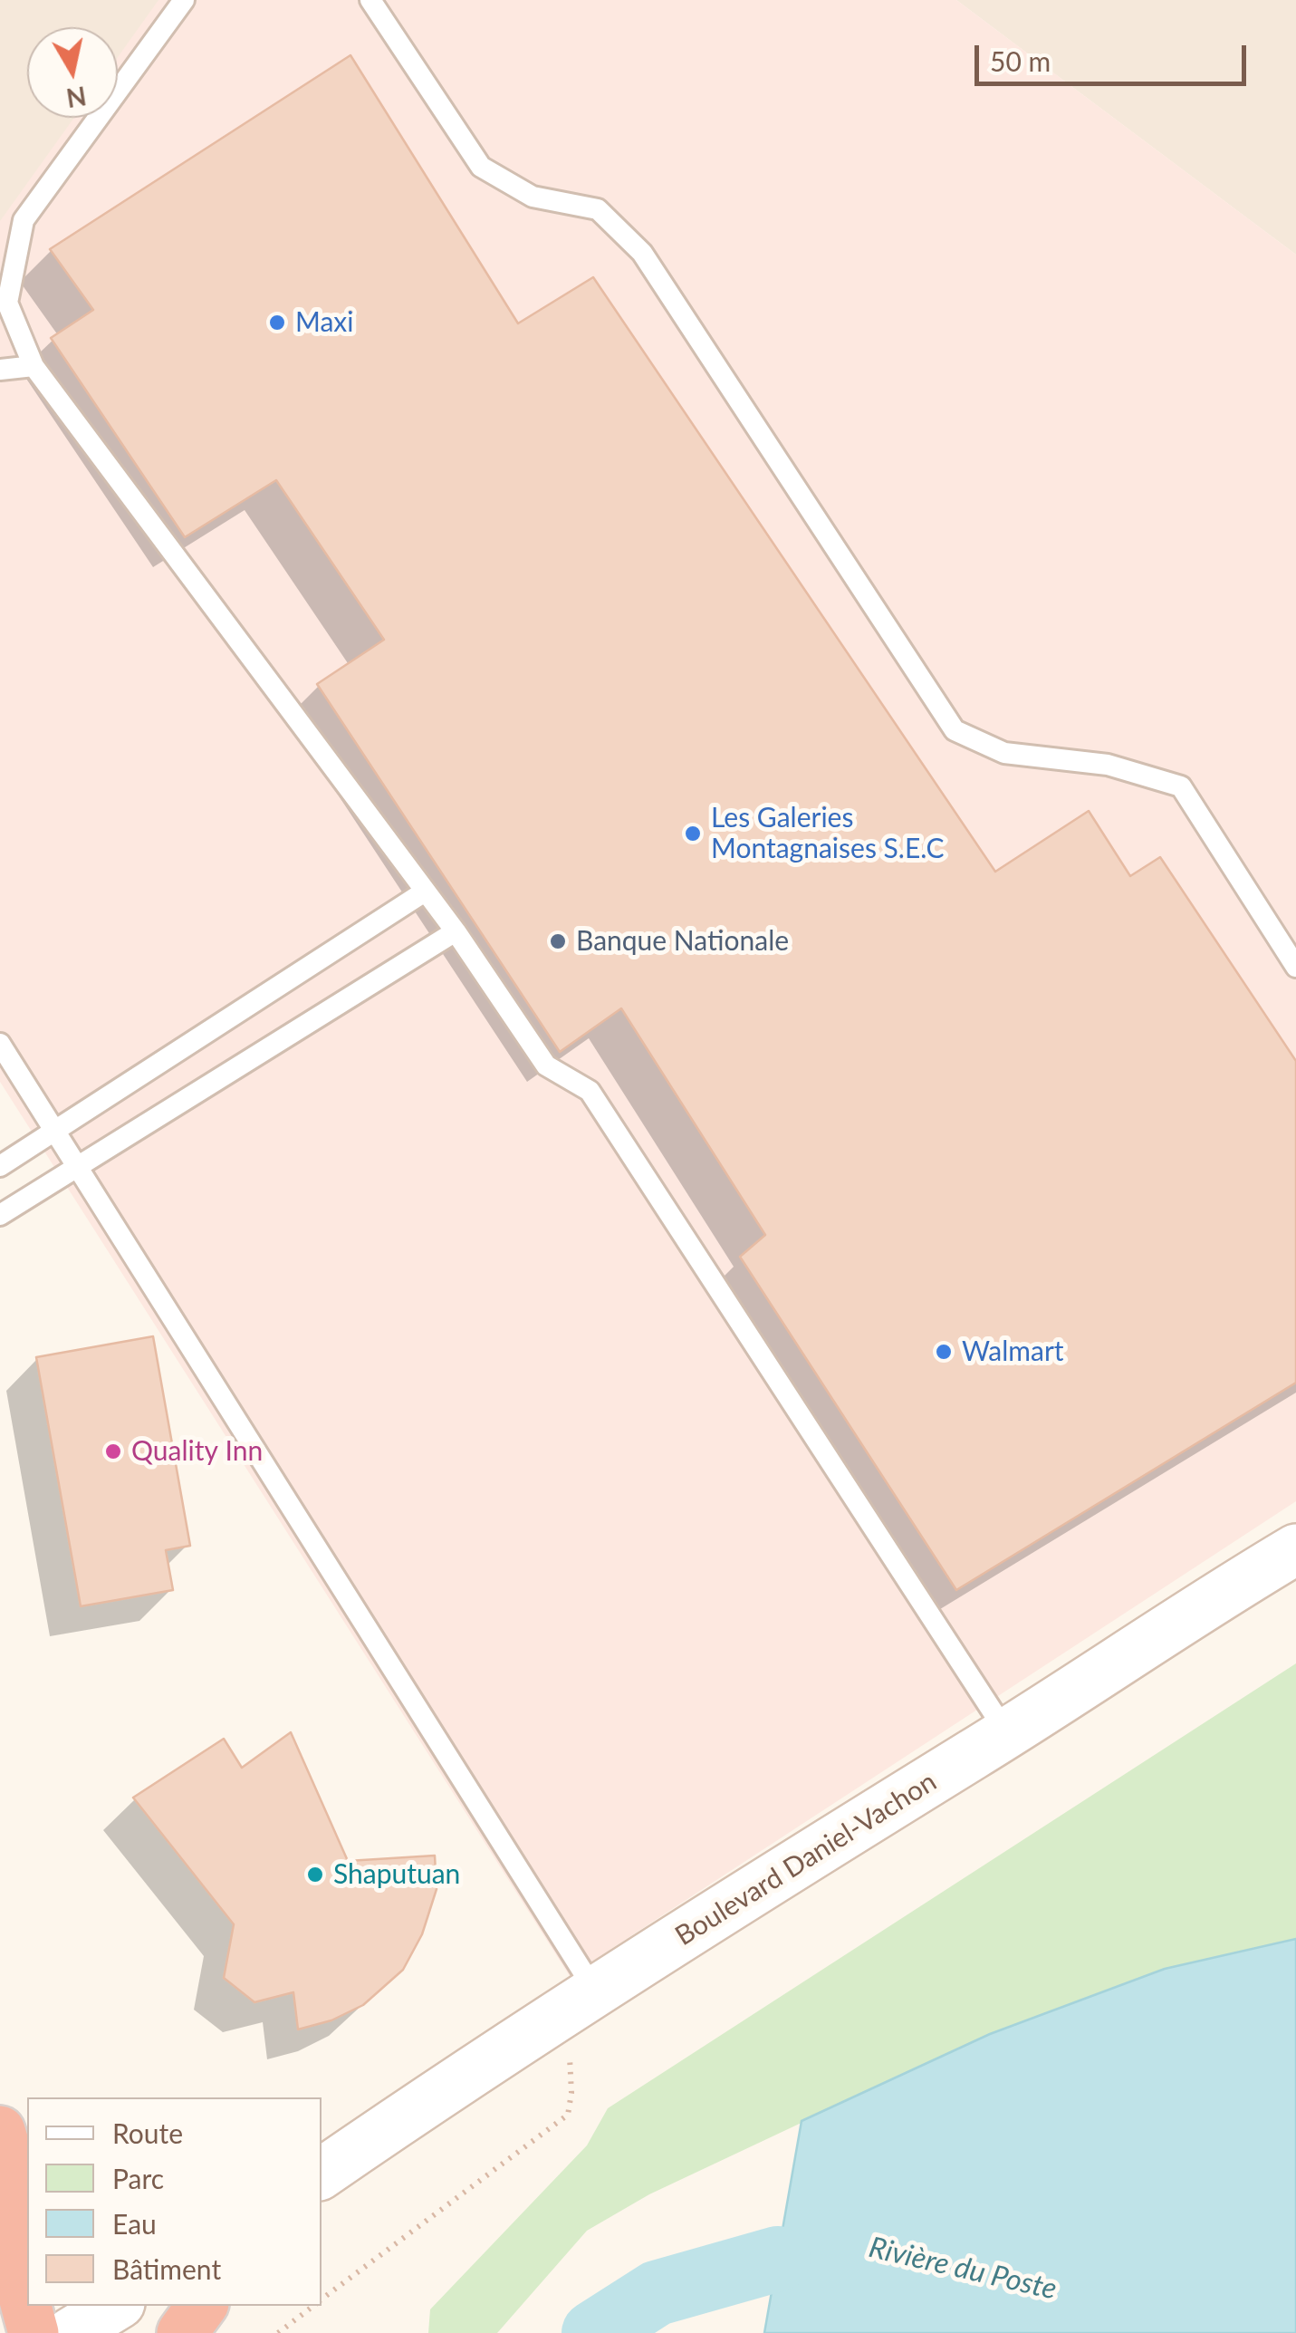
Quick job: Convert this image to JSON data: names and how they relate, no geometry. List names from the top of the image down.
{
  "streets": {
    "street": ["Boulevard Daniel-Vachon"]
  },
  "water": ["Rivière du Poste"],
  "places": [
    "Maxi",
    "Les Galeries Montagnaises S.E.C",
    "Banque Nationale",
    "Walmart",
    "Quality Inn",
    "Shaputuan"
  ],
  "legend": [
    "Route",
    "Parc",
    "Eau",
    "Bâtiment"
  ],
  "scale_bar": "50 m",
  "north": "bottom"
}
